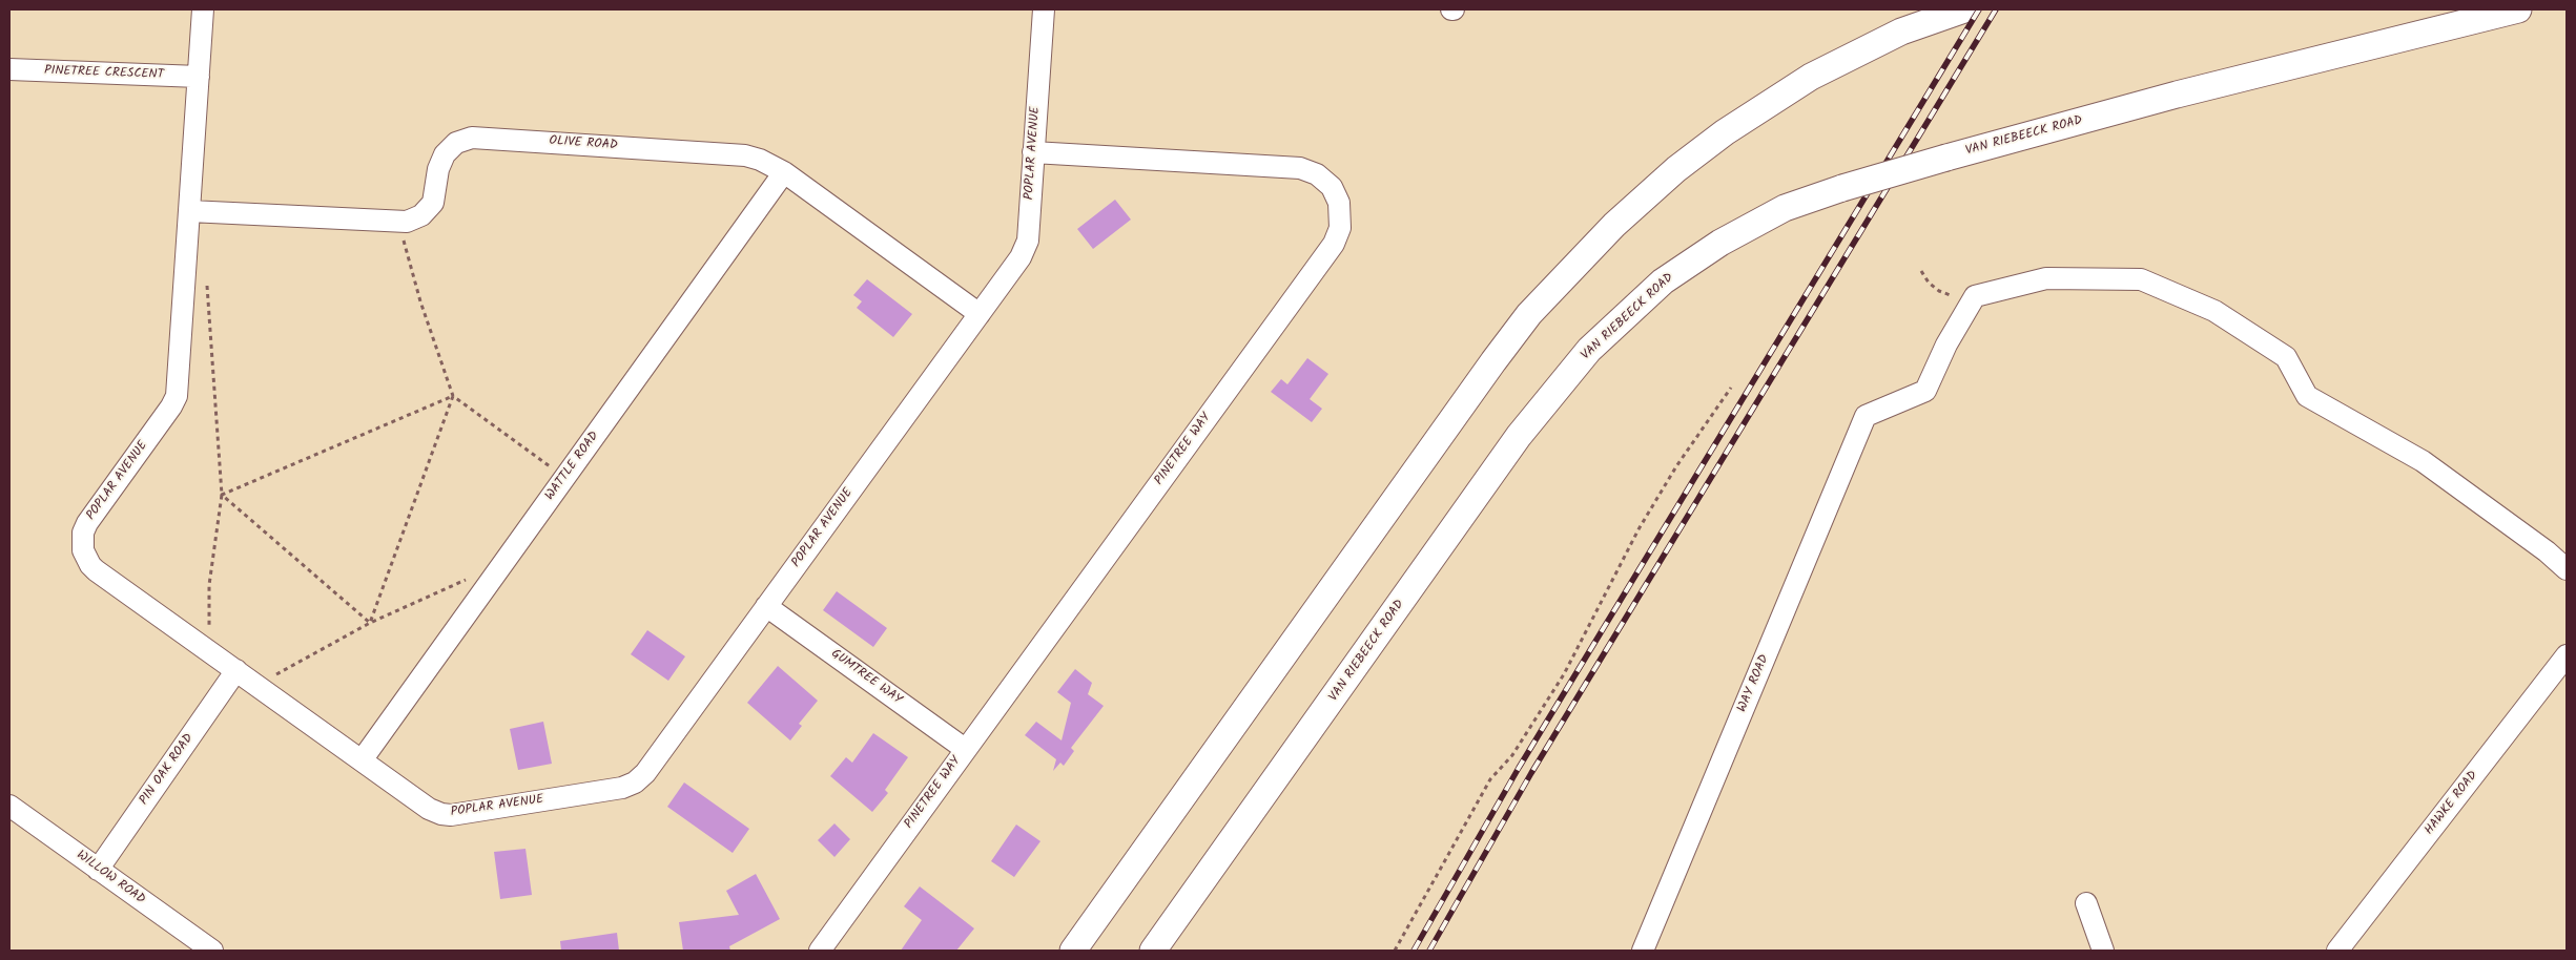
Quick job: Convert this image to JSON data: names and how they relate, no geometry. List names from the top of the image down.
{
  "streets": {
    "main road": ["VAN RIEBEECK ROAD"],
    "street": [
      "PINETREE CRESCENT",
      "OLIVE ROAD",
      "POPLAR AVENUE",
      "PINETREE WAY",
      "WATTLE ROAD",
      "GUMTREE WAY",
      "WAY ROAD",
      "PIN OAK ROAD",
      "HAWKE ROAD",
      "WILLOW ROAD"
    ]
  },
  "crossings": [
    ["PINETREE CRESCENT", "POPLAR AVENUE"],
    ["OLIVE ROAD", "POPLAR AVENUE"],
    ["OLIVE ROAD", "WATTLE ROAD"],
    ["POPLAR AVENUE", "PINETREE WAY"],
    ["POPLAR AVENUE", "WATTLE ROAD"],
    ["POPLAR AVENUE", "GUMTREE WAY"],
    ["POPLAR AVENUE", "PIN OAK ROAD"],
    ["PINETREE WAY", "GUMTREE WAY"],
    ["PIN OAK ROAD", "WILLOW ROAD"]
  ]
}
